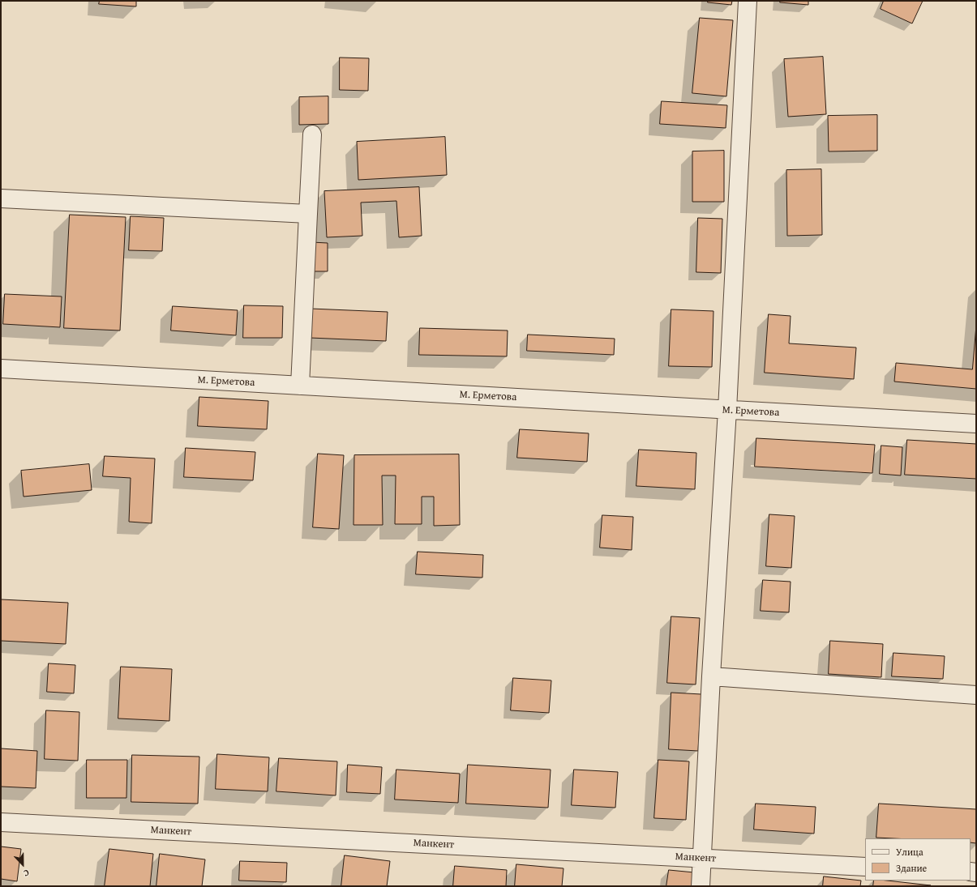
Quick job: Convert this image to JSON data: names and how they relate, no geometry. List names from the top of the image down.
{
  "streets": {
    "street": ["М. Ерметова", "Манкент"]
  },
  "legend": ["Улица", "Здание"],
  "north": "bottom"
}
